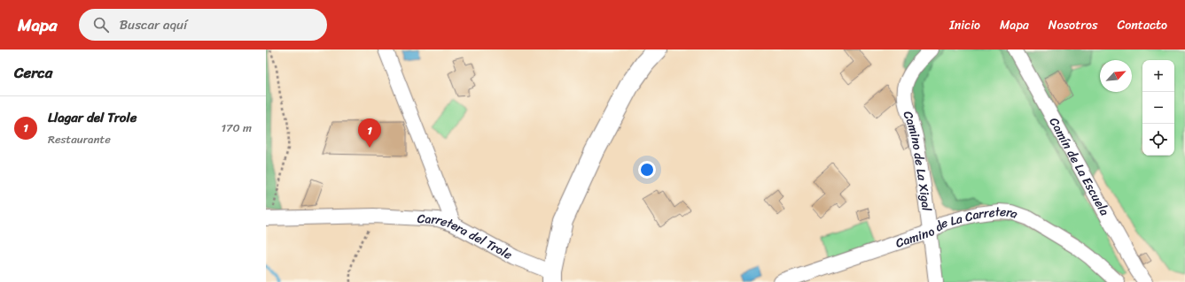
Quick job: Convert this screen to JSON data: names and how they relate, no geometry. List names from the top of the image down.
{
  "streets": {
    "street": [
      "Camino de La Xigal",
      "Camín de La Escuela",
      "Camino de La Carretera",
      "Carretera del Trole"
    ]
  },
  "crossings": [
    ["Camino de La Xigal", "Camino de La Carretera"]
  ],
  "north": "top right",
  "page": {
    "header": "Mapa",
    "search": "Buscar aquí",
    "nav": [
      "Inicio",
      "Mapa",
      "Nosotros",
      "Contacto"
    ],
    "heading": "Cerca",
    "map_buttons": ["+", "−"],
    "list": [
      {
        "mark": "1",
        "name": "Llagar del Trole",
        "note": "Restaurante",
        "value": "170 m"
      }
    ],
    "pins": "1"
  }
}
